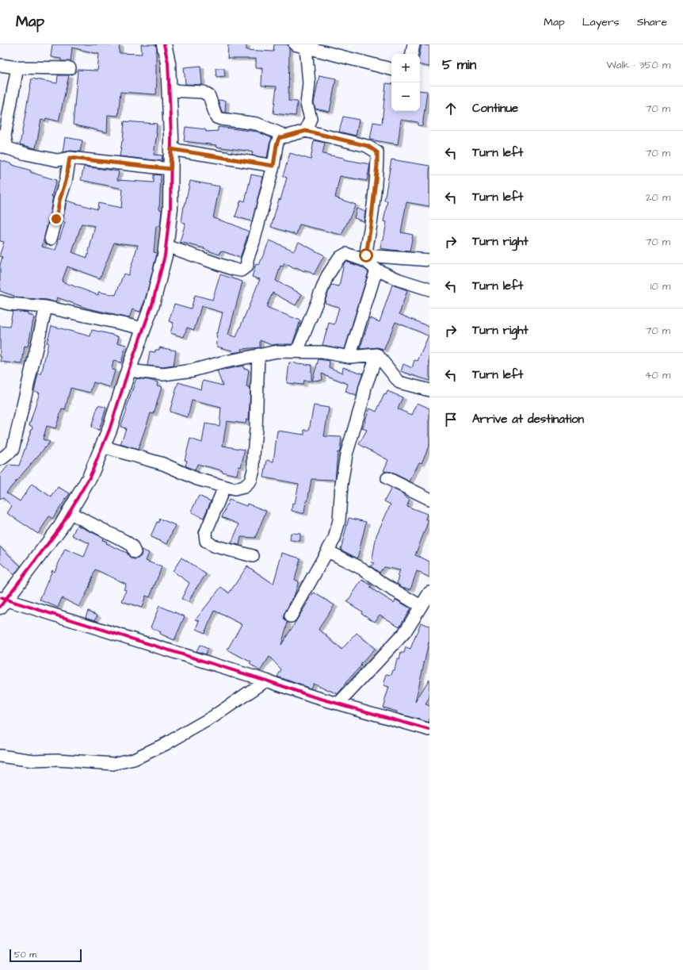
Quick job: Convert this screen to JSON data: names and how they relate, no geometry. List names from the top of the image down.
{
  "scale_bar": "50 m",
  "page": {
    "header": "Map",
    "nav": ["Map", "Layers", "Share"],
    "heading": ["5 min", "Walk · 350 m"],
    "map_buttons": ["+", "−"],
    "list": [
      ["Continue", "70 m"],
      ["Turn left", "70 m"],
      ["Turn left", "20 m"],
      ["Turn right", "70 m"],
      ["Turn left", "10 m"],
      ["Turn right", "70 m"],
      ["Turn left", "40 m"],
      "Arrive at destination"
    ],
    "scale": "50 m"
  }
}
